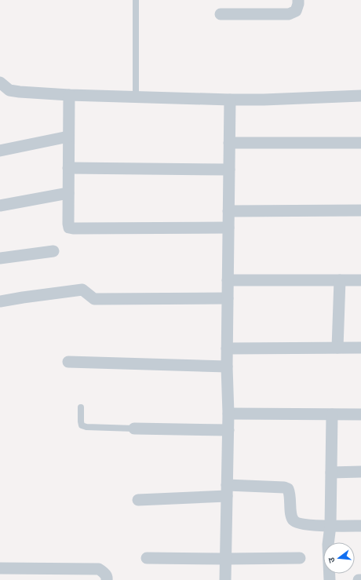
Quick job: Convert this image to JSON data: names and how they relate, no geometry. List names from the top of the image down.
{
  "north": "left"
}
